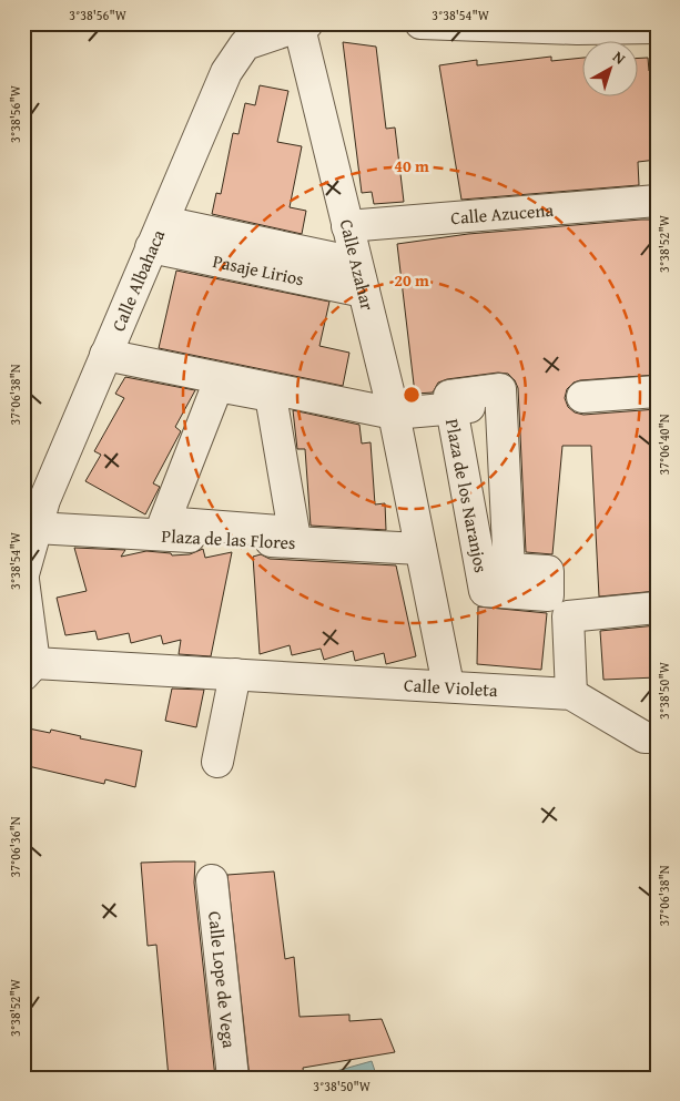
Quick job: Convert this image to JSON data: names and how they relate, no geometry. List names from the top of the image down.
{
  "streets": {
    "street": [
      "Calle Azucena",
      "Calle Azahar",
      "Pasaje Lirios",
      "Calle Albahaca",
      "Plaza de los Naranjos",
      "Plaza de las Flores",
      "Calle Violeta",
      "Calle Lope de Vega"
    ]
  },
  "crossings": [
    ["Calle Azucena", "Calle Azahar"],
    ["Calle Azahar", "Pasaje Lirios"],
    ["Calle Azahar", "Calle Albahaca"],
    ["Calle Azahar", "Plaza de los Naranjos"],
    ["Pasaje Lirios", "Calle Albahaca"],
    ["Calle Albahaca", "Plaza de las Flores"]
  ],
  "north": "top right",
  "coordinates": [
    "3°38'56\"W",
    "3°38'54\"W",
    "3°38'52\"W",
    "37°06'38\"N",
    "37°06'40\"N",
    "3°38'50\"W",
    "37°06'36\"N"
  ],
  "rings": ["40 m", "20 m"]
}
